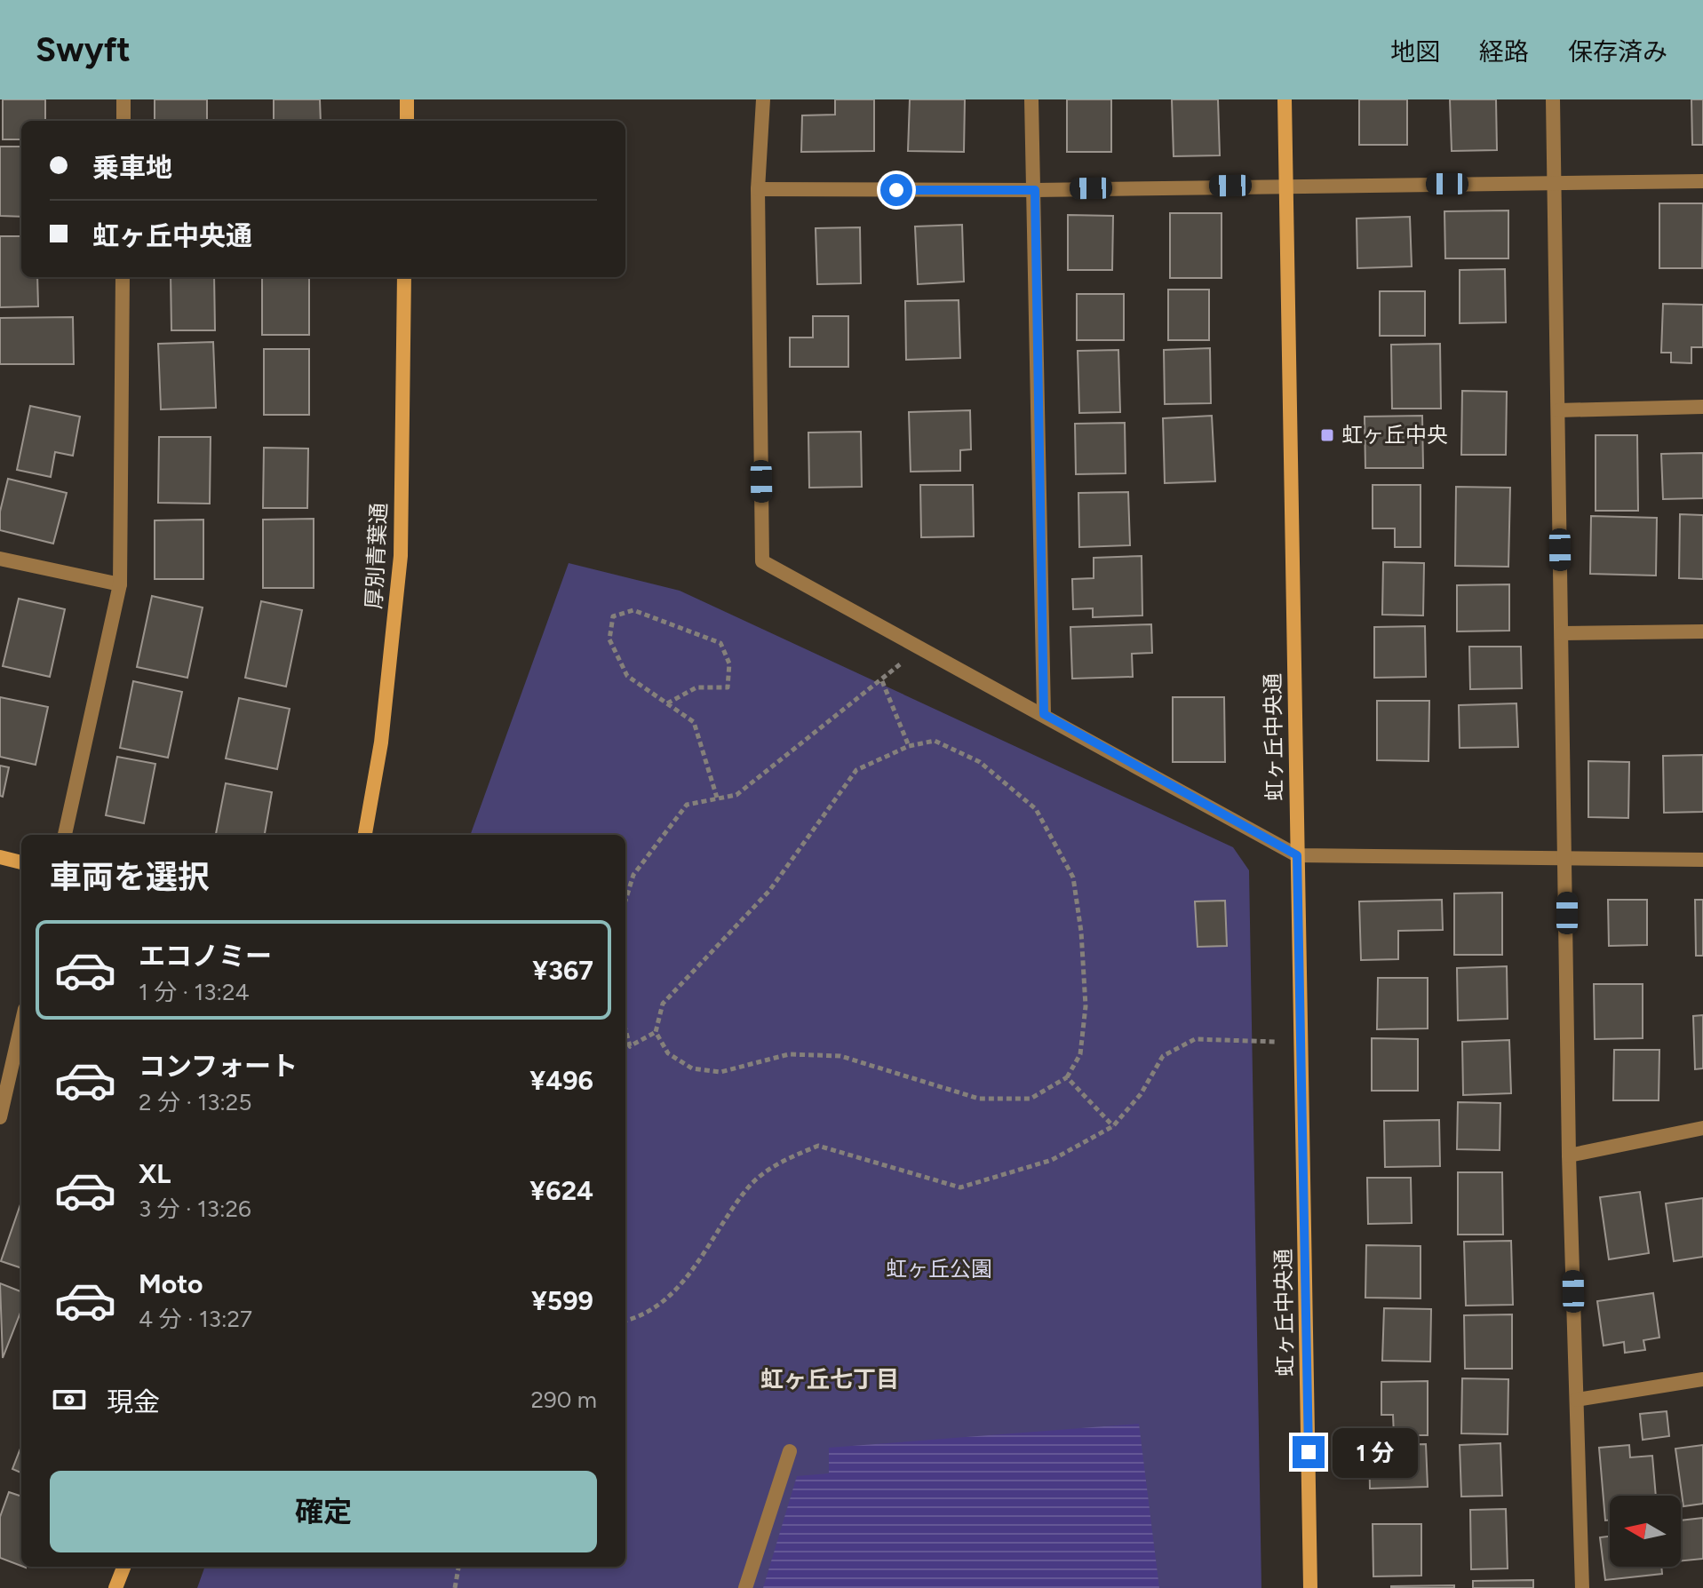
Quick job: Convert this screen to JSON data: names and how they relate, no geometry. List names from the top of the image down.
{
  "streets": {
    "street": ["厚別青葉通", "虹ヶ丘中央通"]
  },
  "districts": ["虹ヶ丘七丁目"],
  "parks": ["虹ヶ丘公園"],
  "places": {
    "transit": ["虹ヶ丘中央"]
  },
  "north": "left",
  "page": {
    "header": "Swyft",
    "nav": ["地図", "経路", "保存済み"],
    "banner": ["乗車地", "虹ヶ丘中央通"],
    "heading": "車両を選択",
    "list": [
      {
        "name": "エコノミー",
        "note": "1 分 · 13:24",
        "value": "¥367"
      },
      {
        "name": "コンフォート",
        "note": "2 分 · 13:25",
        "value": "¥496"
      },
      {
        "name": "XL",
        "note": "3 分 · 13:26",
        "value": "¥624"
      },
      {
        "name": "Moto",
        "note": "4 分 · 13:27",
        "value": "¥599"
      }
    ],
    "pay": ["現金", "290 m"],
    "bubble": "1 分",
    "buttons": "確定"
  }
}
